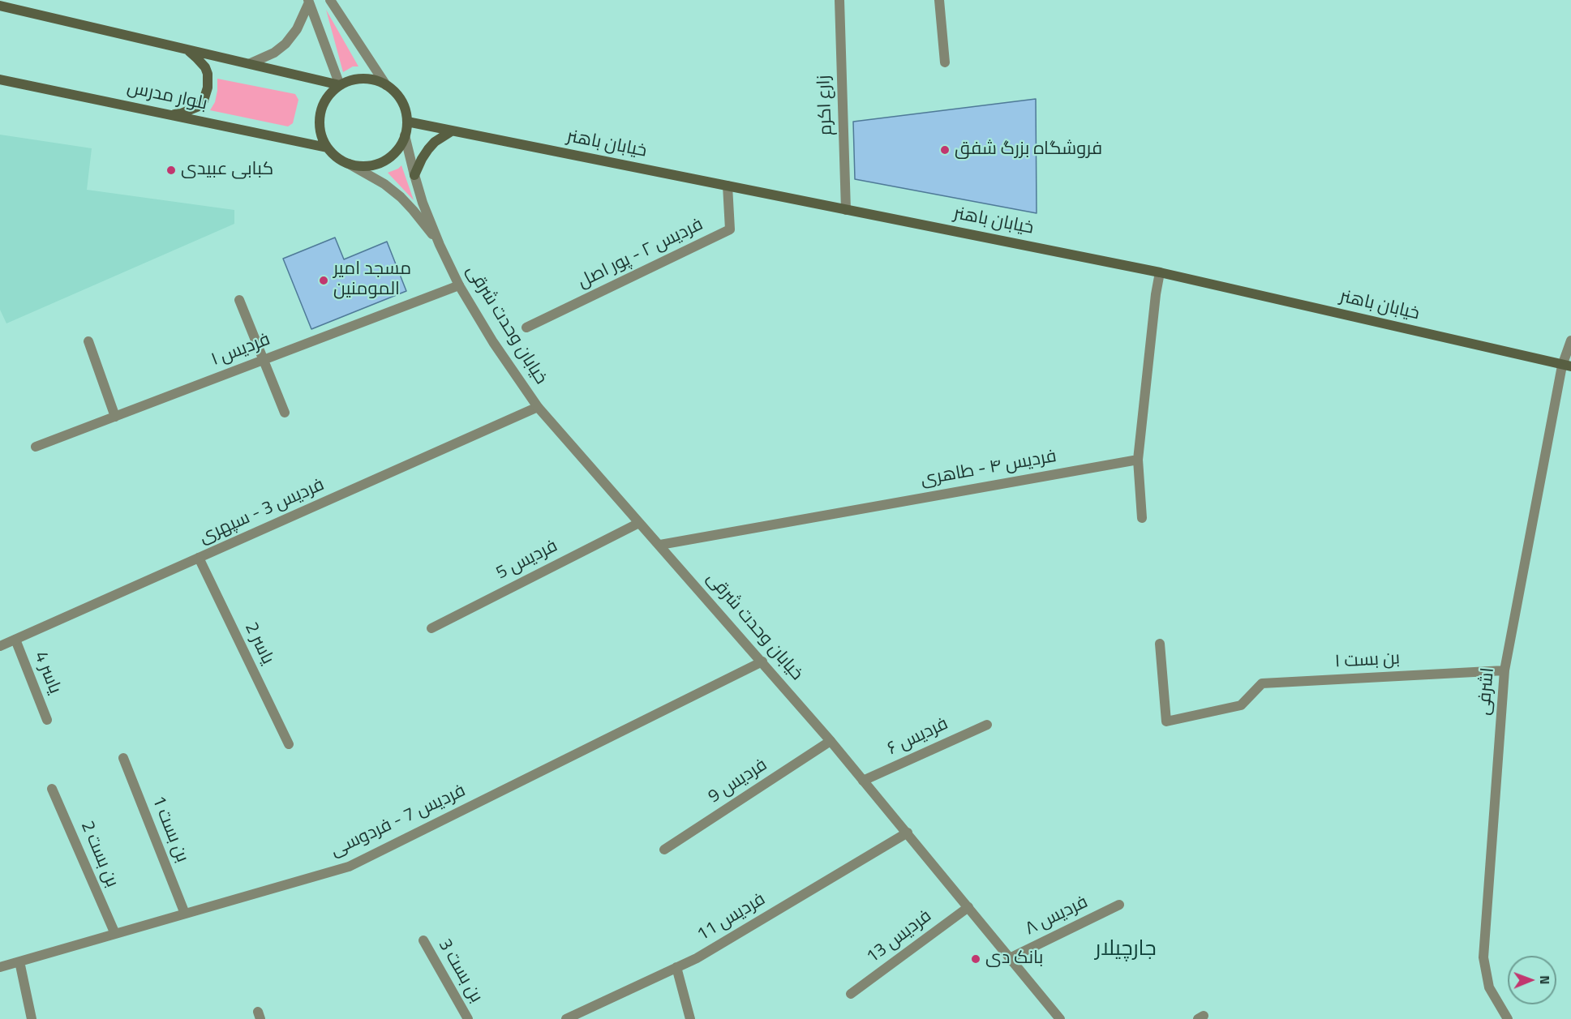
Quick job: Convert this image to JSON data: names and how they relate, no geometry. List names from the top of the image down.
{
  "streets": {
    "main road": ["بلوار مدرس", "خیابان باهنر"],
    "street": [
      "زارع اکرم",
      "فردیس ۲ - پور اصل",
      "خیابان وحدت شرقی",
      "فردیس ۱",
      "فردیس ۴ - طاهری",
      "فردیس 3 - سپهری",
      "فردیس 5",
      "یاسر 2",
      "بن بست ۱",
      "یاسر 4",
      "اشرفی",
      "فردیس ۶",
      "فردیس 9",
      "فردیس 7 - فردوسی",
      "بن بست 1",
      "بن بست 2",
      "فردیس ۸",
      "فردیس 11",
      "فردیس 13",
      "بن بست 3"
    ]
  },
  "crossings": [
    ["بلوار مدرس", "خیابان باهنر"],
    ["زارع اکرم", "خیابان باهنر"],
    ["خیابان باهنر", "فردیس ۲ - پور اصل"],
    ["خیابان باهنر", "اشرفی"],
    ["خیابان وحدت شرقی", "فردیس ۱"],
    ["خیابان وحدت شرقی", "فردیس ۴ - طاهری"],
    ["خیابان وحدت شرقی", "فردیس 3 - سپهری"],
    ["خیابان وحدت شرقی", "فردیس 5"],
    ["خیابان وحدت شرقی", "فردیس ۶"],
    ["خیابان وحدت شرقی", "فردیس 9"],
    ["خیابان وحدت شرقی", "فردیس 7 - فردوسی"],
    ["خیابان وحدت شرقی", "فردیس ۸"],
    ["خیابان وحدت شرقی", "فردیس 11"],
    ["خیابان وحدت شرقی", "فردیس 13"],
    ["فردیس 3 - سپهری", "یاسر 2"],
    ["فردیس 3 - سپهری", "یاسر 4"],
    ["بن بست ۱", "اشرفی"],
    ["فردیس 7 - فردوسی", "بن بست 1"],
    ["فردیس 7 - فردوسی", "بن بست 2"]
  ],
  "districts": ["جارچیلار"],
  "places": [
    "فروشگاه بزرگ شفق",
    "کبابی عبیدی",
    "مسجد امیر المومنین",
    "بانک دی"
  ],
  "north": "right"
}
